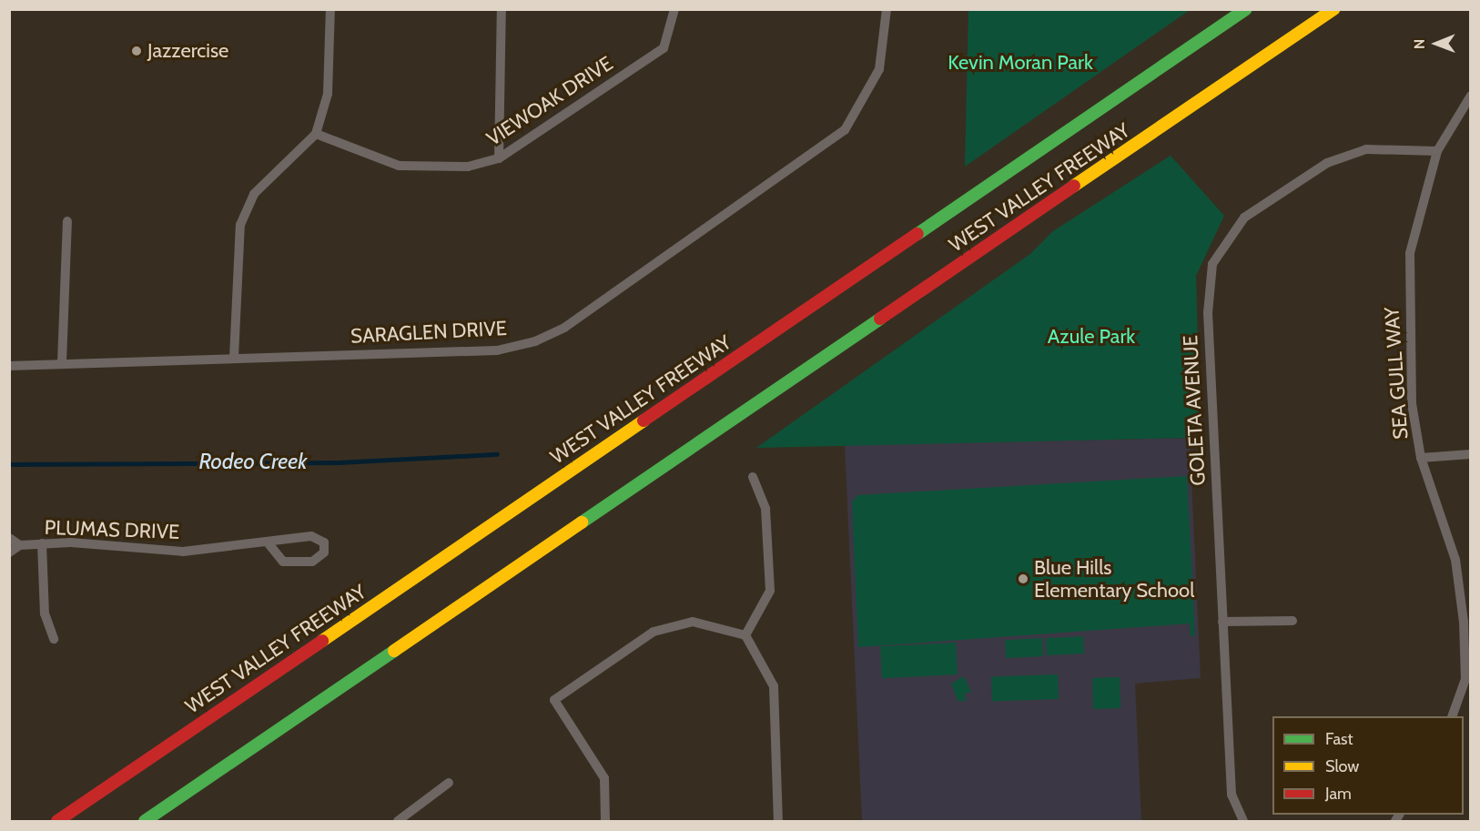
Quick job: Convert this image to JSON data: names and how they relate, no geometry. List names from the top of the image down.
{
  "streets": {
    "highway": ["WEST VALLEY FREEWAY"],
    "street": [
      "VIEWOAK DRIVE",
      "SARAGLEN DRIVE",
      "SEA GULL WAY",
      "GOLETA AVENUE",
      "PLUMAS DRIVE"
    ]
  },
  "crossings": [
    ["SEA GULL WAY", "GOLETA AVENUE"]
  ],
  "water": ["Rodeo Creek"],
  "parks": ["Kevin Moran Park", "Azule Park"],
  "places": ["Jazzercise", "Blue Hills Elementary School"],
  "legend": ["Fast", "Slow", "Jam"],
  "north": "left"
}
